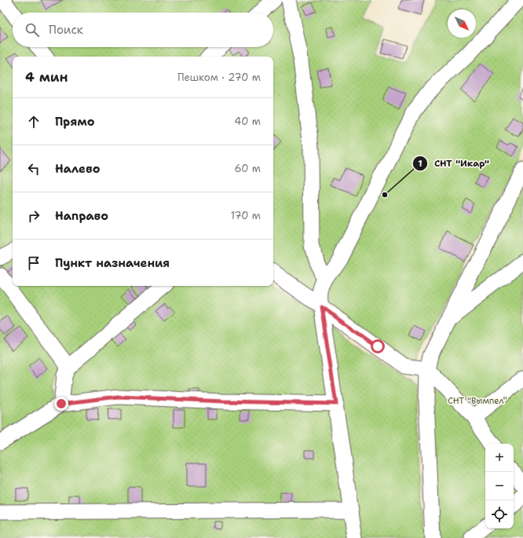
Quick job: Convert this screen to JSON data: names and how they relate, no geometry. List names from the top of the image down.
{
  "parks": ["СНТ \"Вымпел\""],
  "places": ["СНТ \"Икар\""],
  "north": "bottom right",
  "page": {
    "search": "Поиск",
    "heading": ["4 мин", "Пешком · 270 m"],
    "list": [
      ["Прямо", "40 m"],
      ["Налево", "60 m"],
      ["Направо", "170 m"],
      "Пункт назначения"
    ],
    "map_buttons": ["+", "−"]
  }
}
